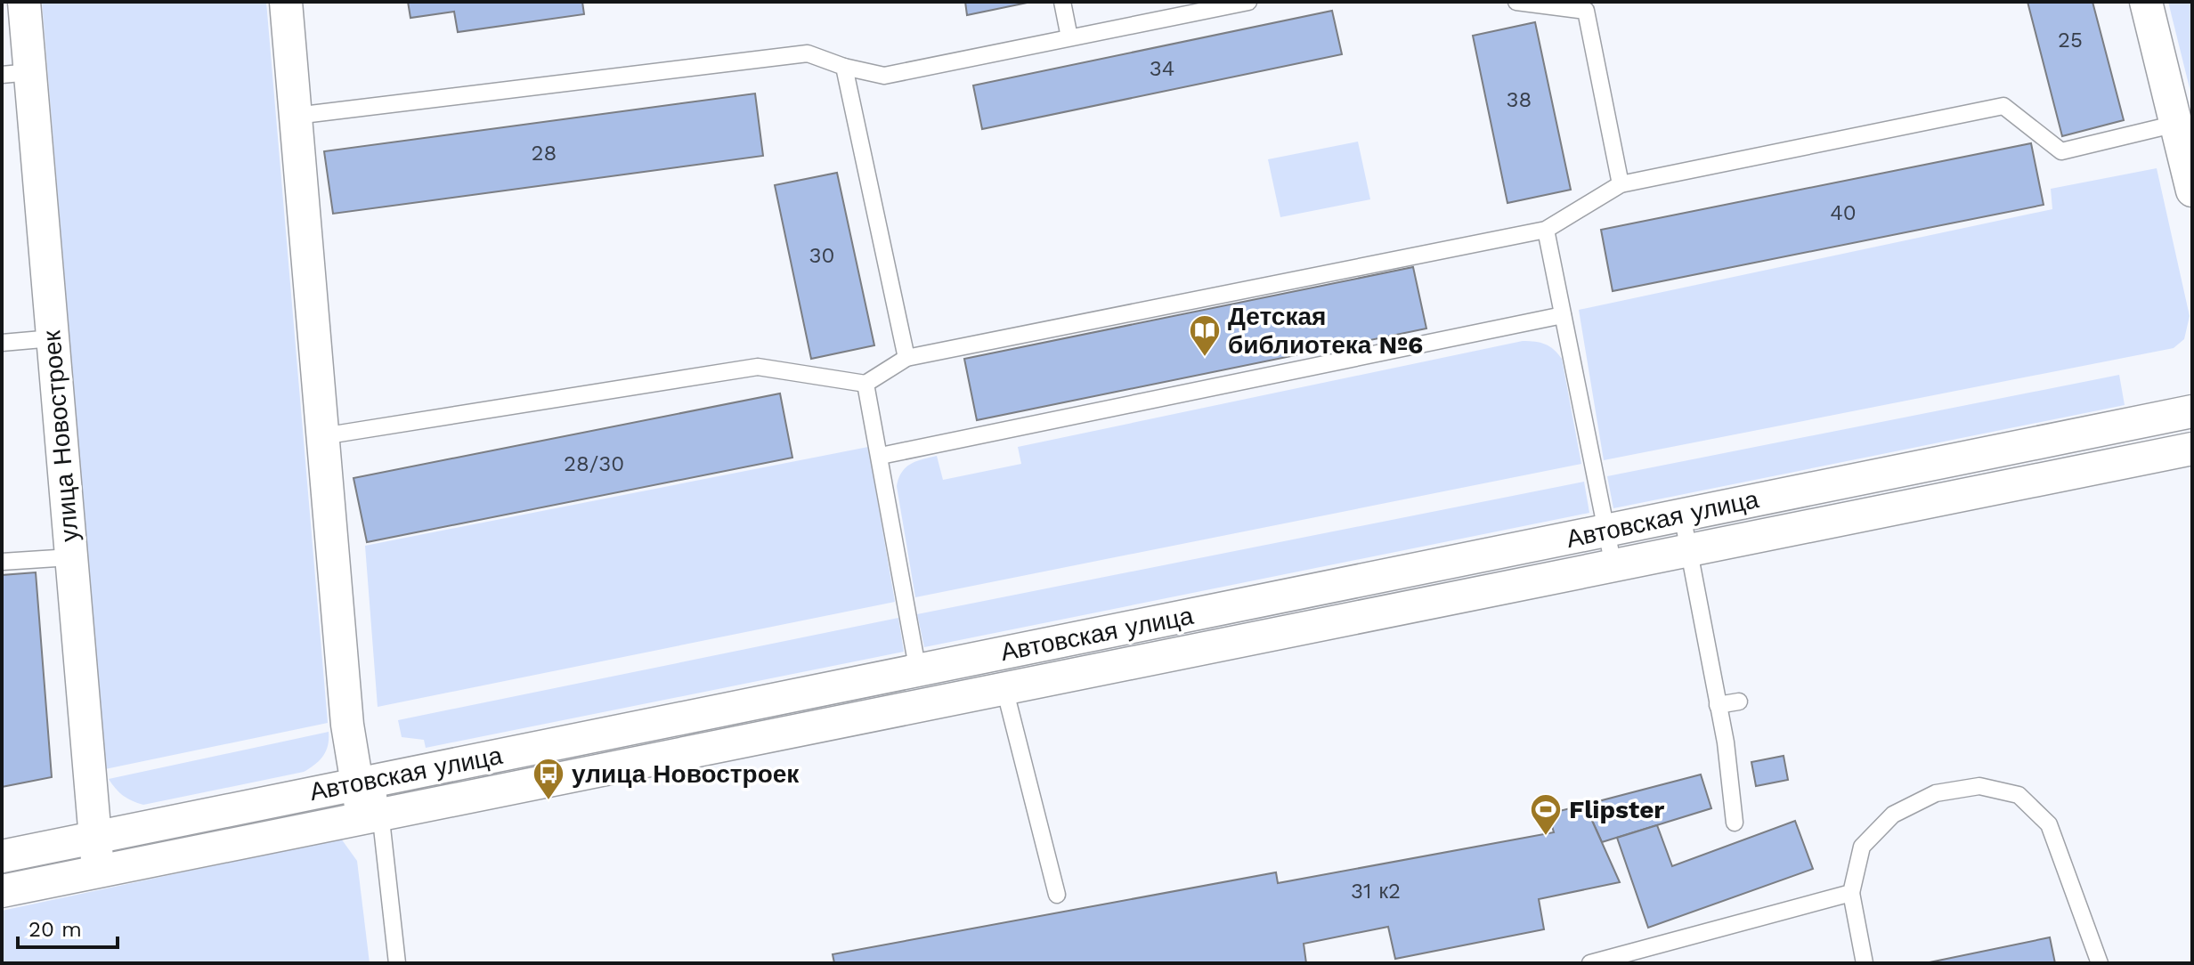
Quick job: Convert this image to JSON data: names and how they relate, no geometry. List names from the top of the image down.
{
  "streets": {
    "street": ["улица Новостроек", "Автовская улица"]
  },
  "crossings": [
    ["улица Новостроек", "Автовская улица"]
  ],
  "places": {
    "library": ["Детская библиотека №6"],
    "bus stop": ["улица Новостроек"],
    "sports": ["Flipster"]
  },
  "house_numbers": [
    "25",
    "34",
    "38",
    "28",
    "40",
    "30",
    "28/30",
    "31 к2"
  ],
  "scale_bar": "20 m"
}
